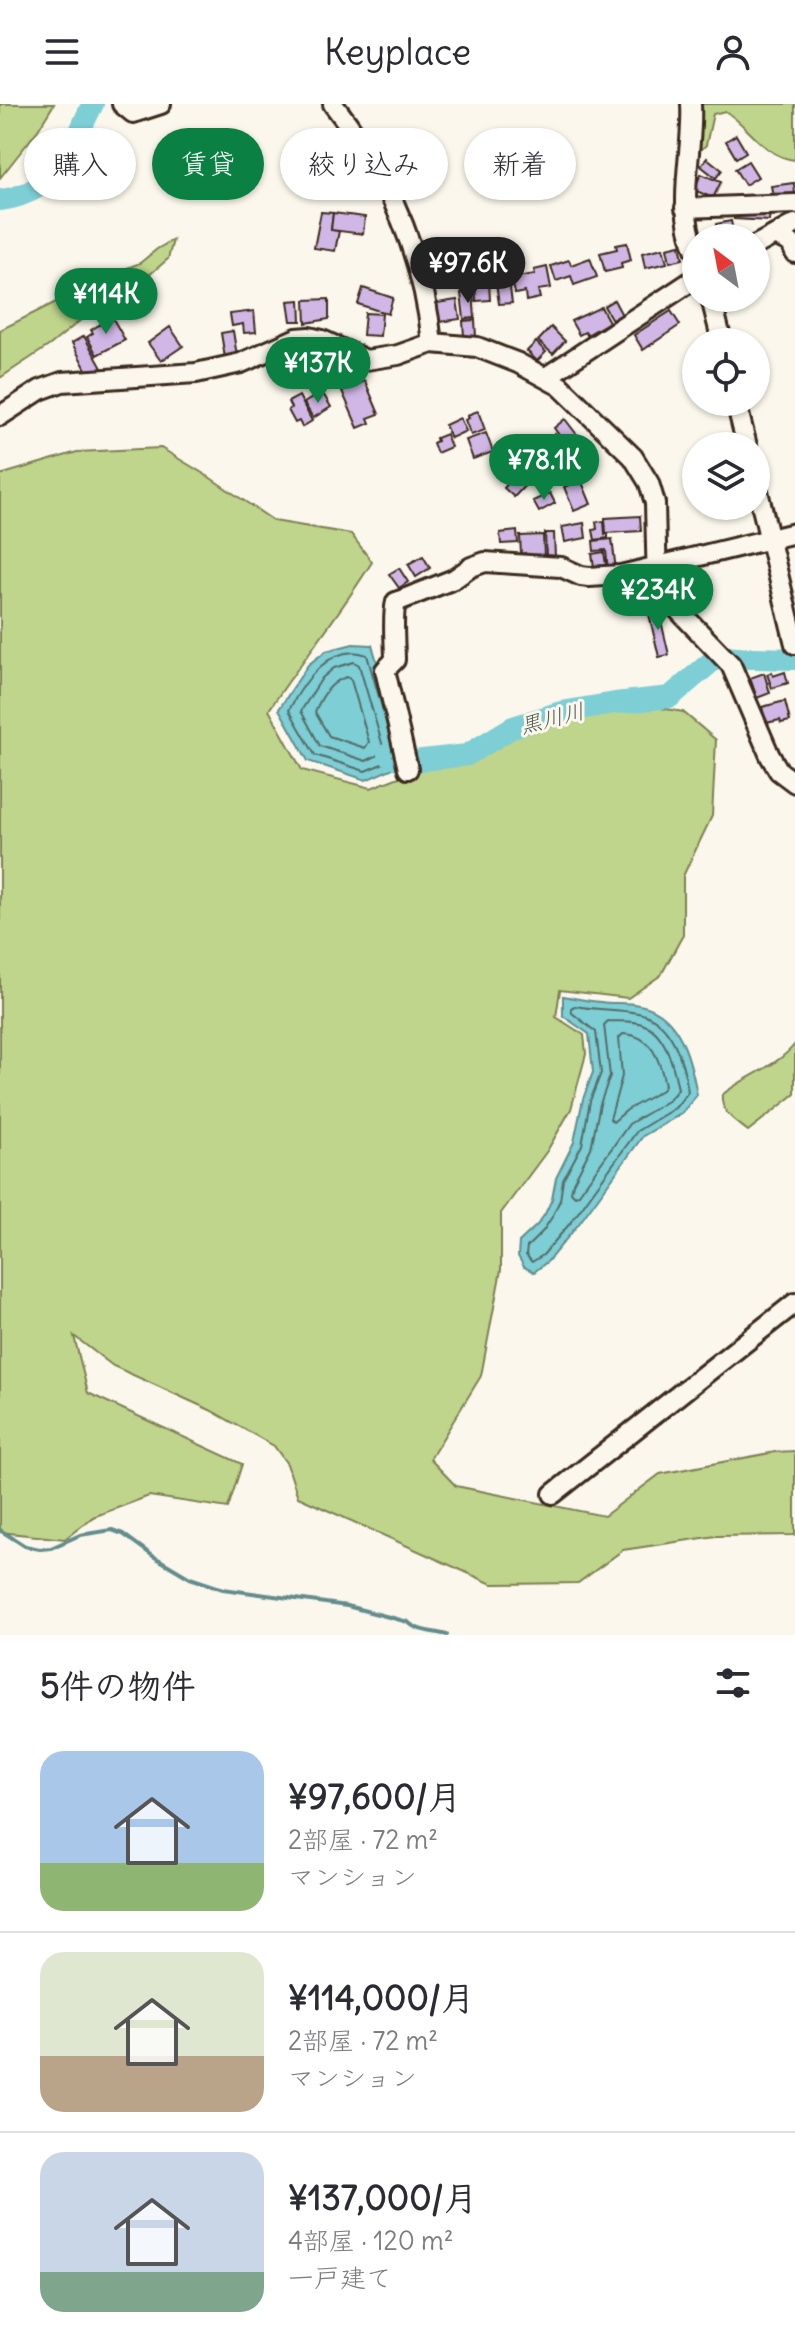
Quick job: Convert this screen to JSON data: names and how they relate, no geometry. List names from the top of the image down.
{
  "water": ["黒川川"],
  "north": "top left",
  "page": {
    "header": "Keyplace",
    "chip": [
      "購入",
      "賃貸",
      "絞り込み",
      "新着"
    ],
    "price": [
      "¥97.6K",
      "¥114K",
      "¥137K",
      "¥78.1K",
      "¥234K"
    ],
    "heading": "5件の物件",
    "list": [
      {
        "name": "¥97,600/月",
        "note": "2部屋 · 72 m² · マンション"
      },
      {
        "name": "¥114,000/月",
        "note": "2部屋 · 72 m² · マンション"
      },
      {
        "name": "¥137,000/月",
        "note": "4部屋 · 120 m² · 一戸建て"
      }
    ]
  }
}
